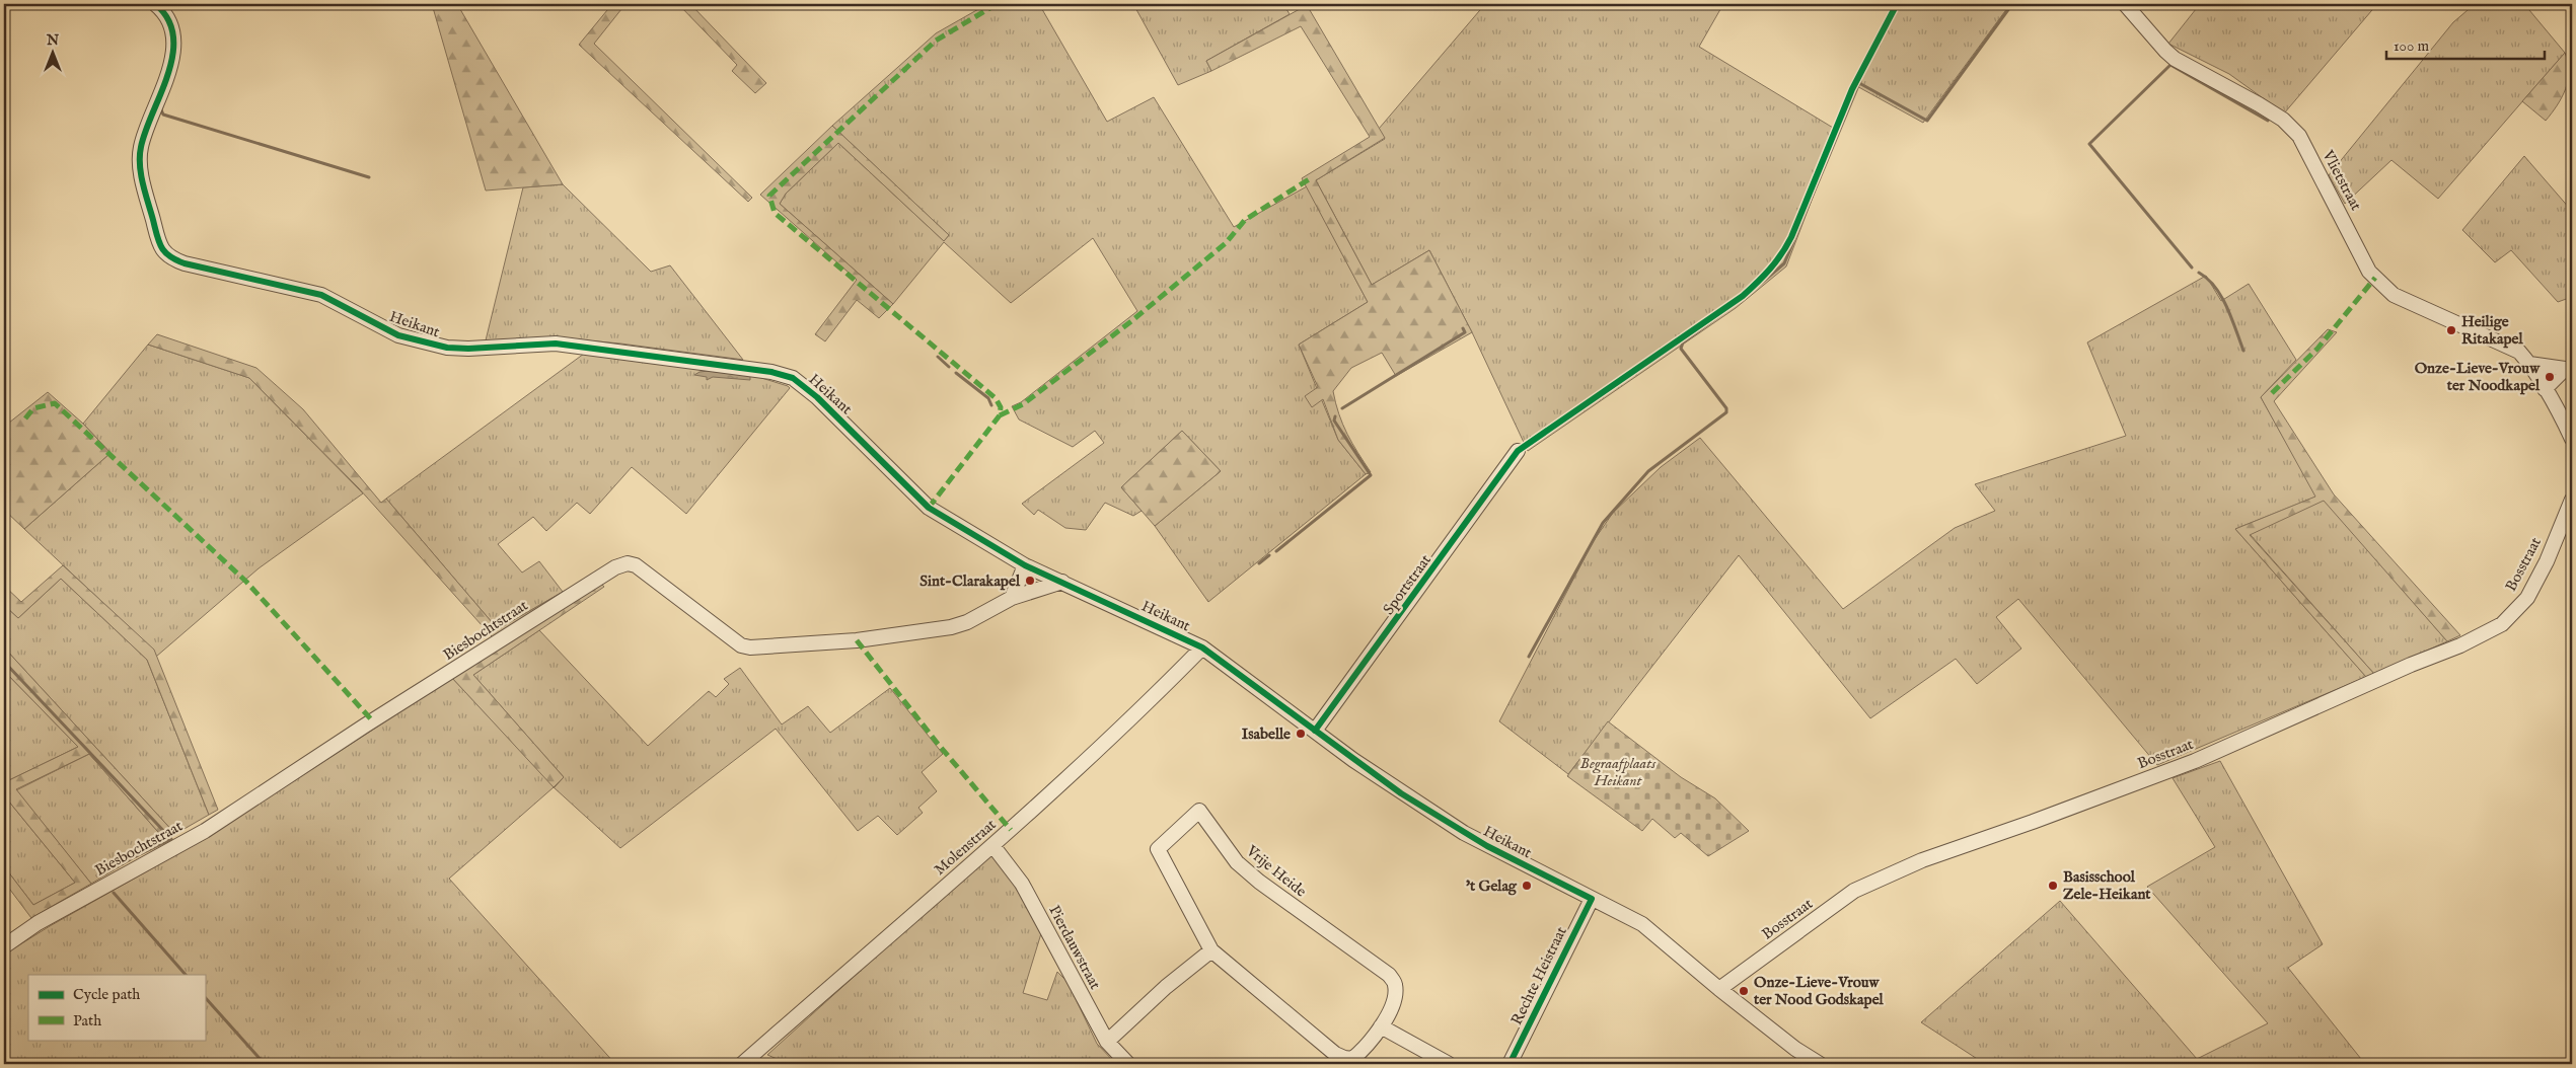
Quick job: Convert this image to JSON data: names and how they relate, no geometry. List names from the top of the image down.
{
  "streets": {
    "street": [
      "Vlietstraat",
      "Heikant",
      "Bosstraat",
      "Sportstraat",
      "Biesbochtstraat",
      "Molenstraat",
      "Vrije Heide",
      "Pierdauwstraat",
      "Rechte Heistraat"
    ]
  },
  "crossings": [
    ["Heikant", "Bosstraat"],
    ["Heikant", "Sportstraat"],
    ["Heikant", "Biesbochtstraat"],
    ["Heikant", "Molenstraat"],
    ["Heikant", "Rechte Heistraat"],
    ["Molenstraat", "Pierdauwstraat"]
  ],
  "parks": ["Begraafplaats Heikant"],
  "places": [
    "Heilige Ritakapel",
    "Onze-Lieve-Vrouw ter Noodkapel",
    "Sint-Clarakapel",
    "Isabelle",
    "'t Gelag",
    "Basisschool Zele-Heikant",
    "Onze-Lieve-Vrouw ter Nood Godskapel"
  ],
  "legend": ["Cycle path", "Path"],
  "scale_bar": "100 m",
  "north": "top"
}
